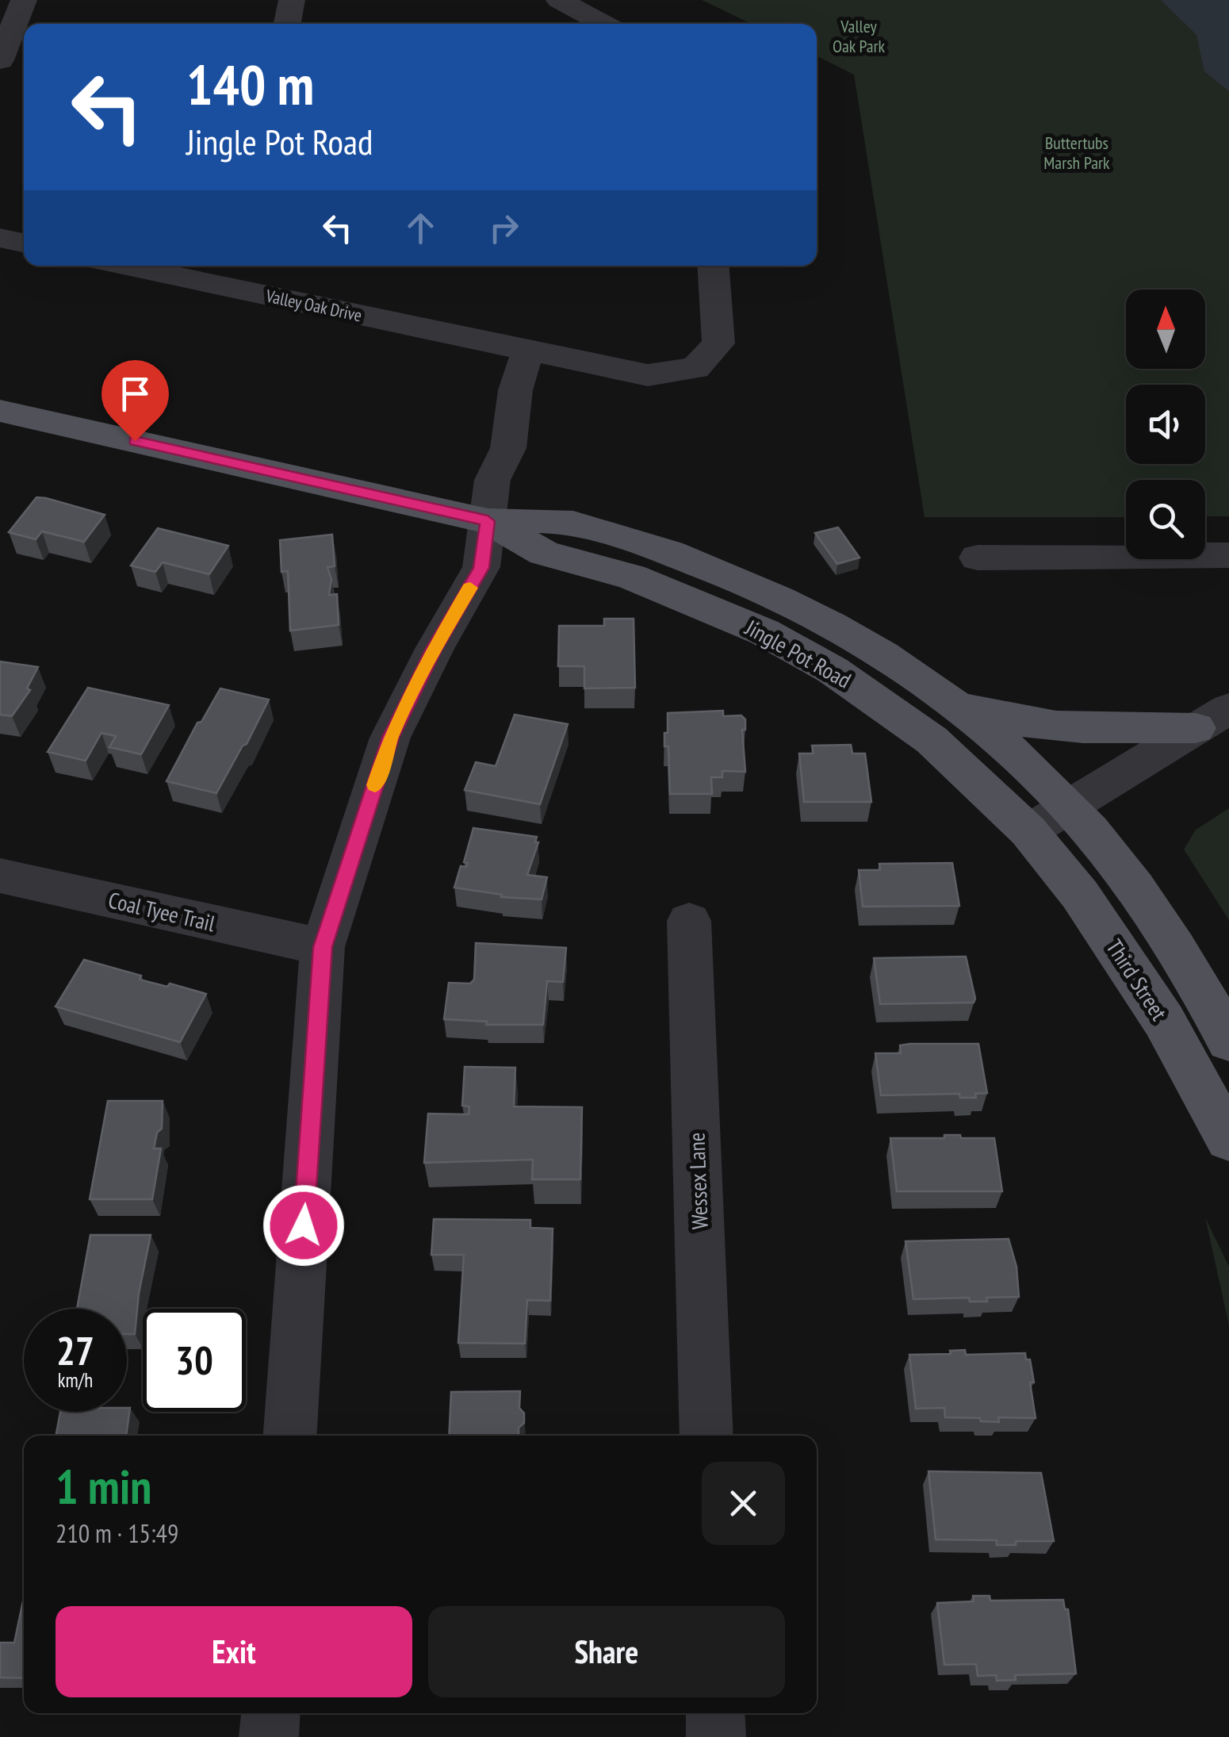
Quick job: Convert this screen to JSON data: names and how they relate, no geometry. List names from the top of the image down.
{
  "streets": {
    "main road": ["Jingle Pot Road", "Third Street"],
    "street": ["Valley Oak Drive", "Coal Tyee Trail", "Wessex Lane"]
  },
  "crossings": [
    ["Jingle Pot Road", "Third Street"]
  ],
  "parks": ["Valley Oak Park", "Buttertubs Marsh Park"],
  "north": "top",
  "page": {
    "turn": ["140 m", "Jingle Pot Road"],
    "speed": "27 km/h",
    "limit": "30",
    "heading": ["1 min", "210 m · 15:49"],
    "buttons": ["Exit", "Share"]
  }
}
